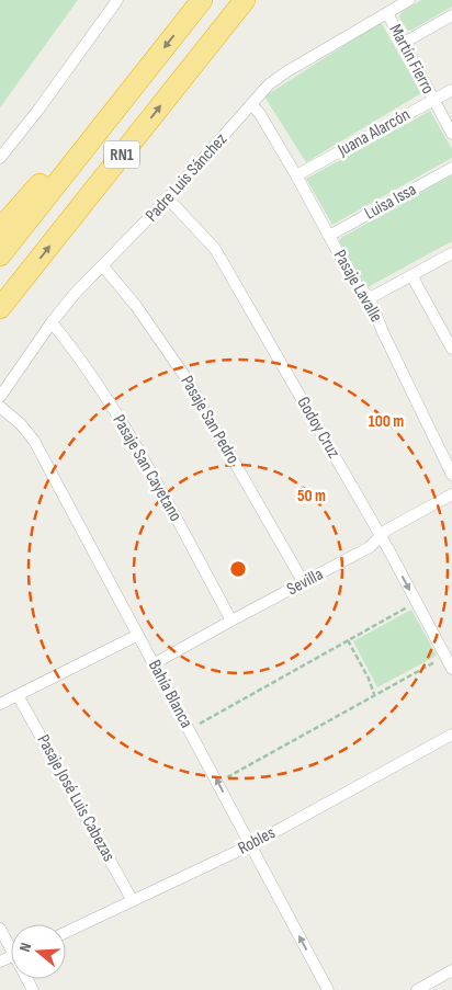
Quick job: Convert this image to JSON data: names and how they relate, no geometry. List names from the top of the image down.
{
  "streets": {
    "highway": ["RN1"],
    "street": [
      "Martín Fierro",
      "Juana Alarcón",
      "Padre Luis Sánchez",
      "Luisa Issa",
      "Pasaje Lavalle",
      "Pasaje San Pedro",
      "Godoy Cruz",
      "Pasaje San Cayetano",
      "Sevilla",
      "Bahía Blanca",
      "Pasaje José Luis Cabezas",
      "Robles"
    ]
  },
  "crossings": [
    ["Martín Fierro", "Juana Alarcón"],
    ["Martín Fierro", "Padre Luis Sánchez"],
    ["Juana Alarcón", "Pasaje Lavalle"],
    ["Padre Luis Sánchez", "Pasaje Lavalle"],
    ["Padre Luis Sánchez", "Pasaje San Pedro"],
    ["Padre Luis Sánchez", "Godoy Cruz"],
    ["Padre Luis Sánchez", "Pasaje San Cayetano"],
    ["Luisa Issa", "Pasaje Lavalle"],
    ["Pasaje San Pedro", "Sevilla"],
    ["Godoy Cruz", "Sevilla"],
    ["Pasaje San Cayetano", "Sevilla"],
    ["Sevilla", "Bahía Blanca"],
    ["Bahía Blanca", "Robles"],
    ["Pasaje José Luis Cabezas", "Robles"]
  ],
  "north": "left",
  "rings": ["100 m", "50 m"]
}
